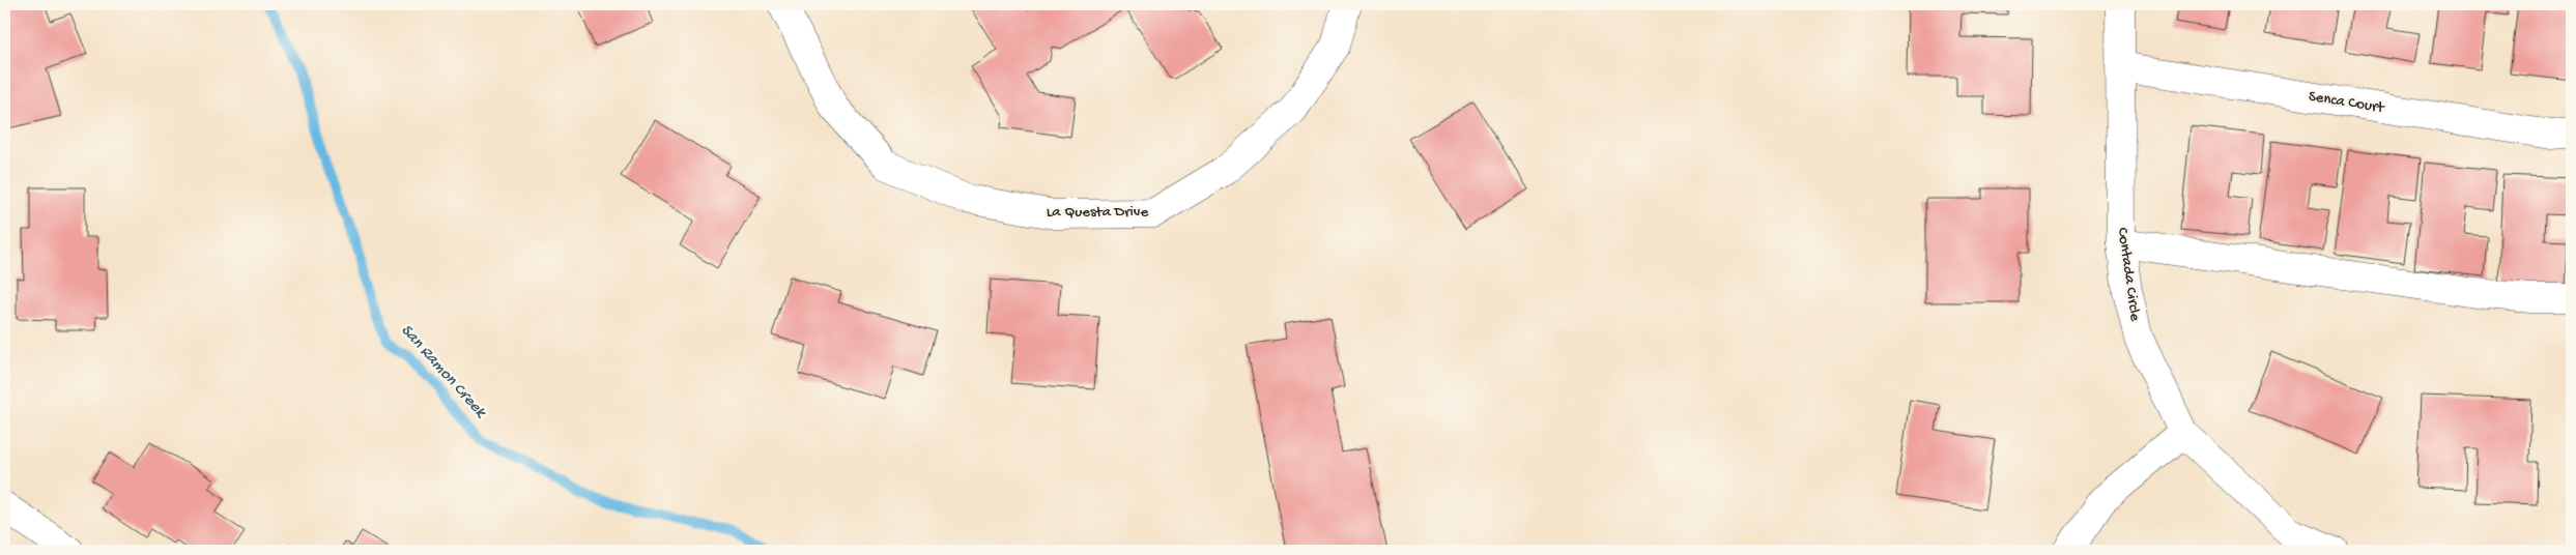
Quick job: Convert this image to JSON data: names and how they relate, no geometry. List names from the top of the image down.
{
  "streets": {
    "street": ["Senca Court", "La Questa Drive", "Contada Circle"]
  },
  "crossings": [
    ["Senca Court", "Contada Circle"]
  ],
  "water": ["San Ramon Creek"]
}
